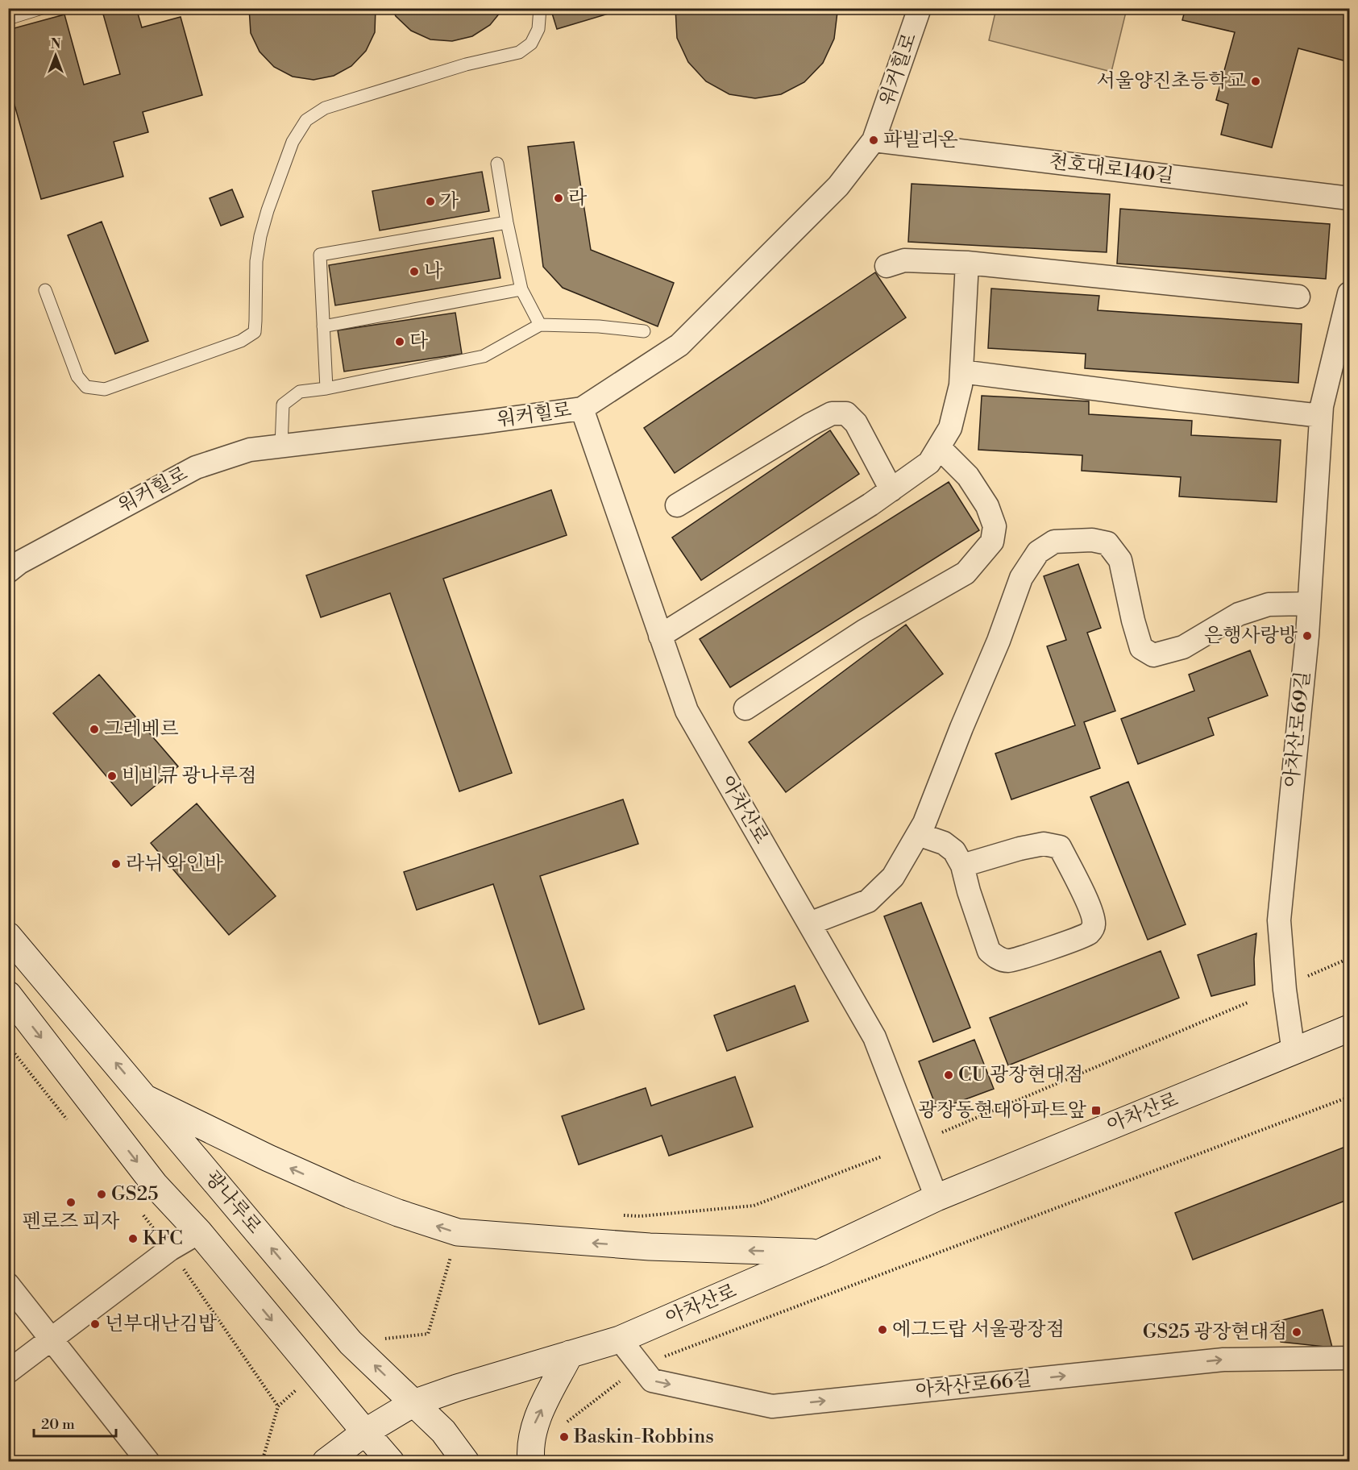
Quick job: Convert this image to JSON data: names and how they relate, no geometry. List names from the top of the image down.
{
  "streets": {
    "main road": ["아차산로", "광나루로"],
    "street": [
      "워커힐로",
      "천호대로140길",
      "아차산로69길",
      "아차산로66길"
    ]
  },
  "crossings": [
    ["워커힐로", "천호대로140길"],
    ["워커힐로", "아차산로"],
    ["아차산로69길", "아차산로"],
    ["아차산로", "광나루로"],
    ["아차산로", "아차산로66길"]
  ],
  "one_way": ["아차산로66길"],
  "places": {
    "other": [
      "서울양진초등학교",
      "파빌리온",
      "라",
      "가",
      "나",
      "다",
      "은행사랑방",
      "그레베르",
      "비비큐 광나루점",
      "라뉘 와인바",
      "CU 광장현대점",
      "GS25",
      "펜로즈 피자",
      "KFC",
      "넌부대난김밥",
      "에그드랍 서울광장점",
      "GS25 광장현대점",
      "Baskin-Robbins"
    ],
    "transit": ["광장동현대아파트앞"]
  },
  "scale_bar": "20 m",
  "north": "top"
}
